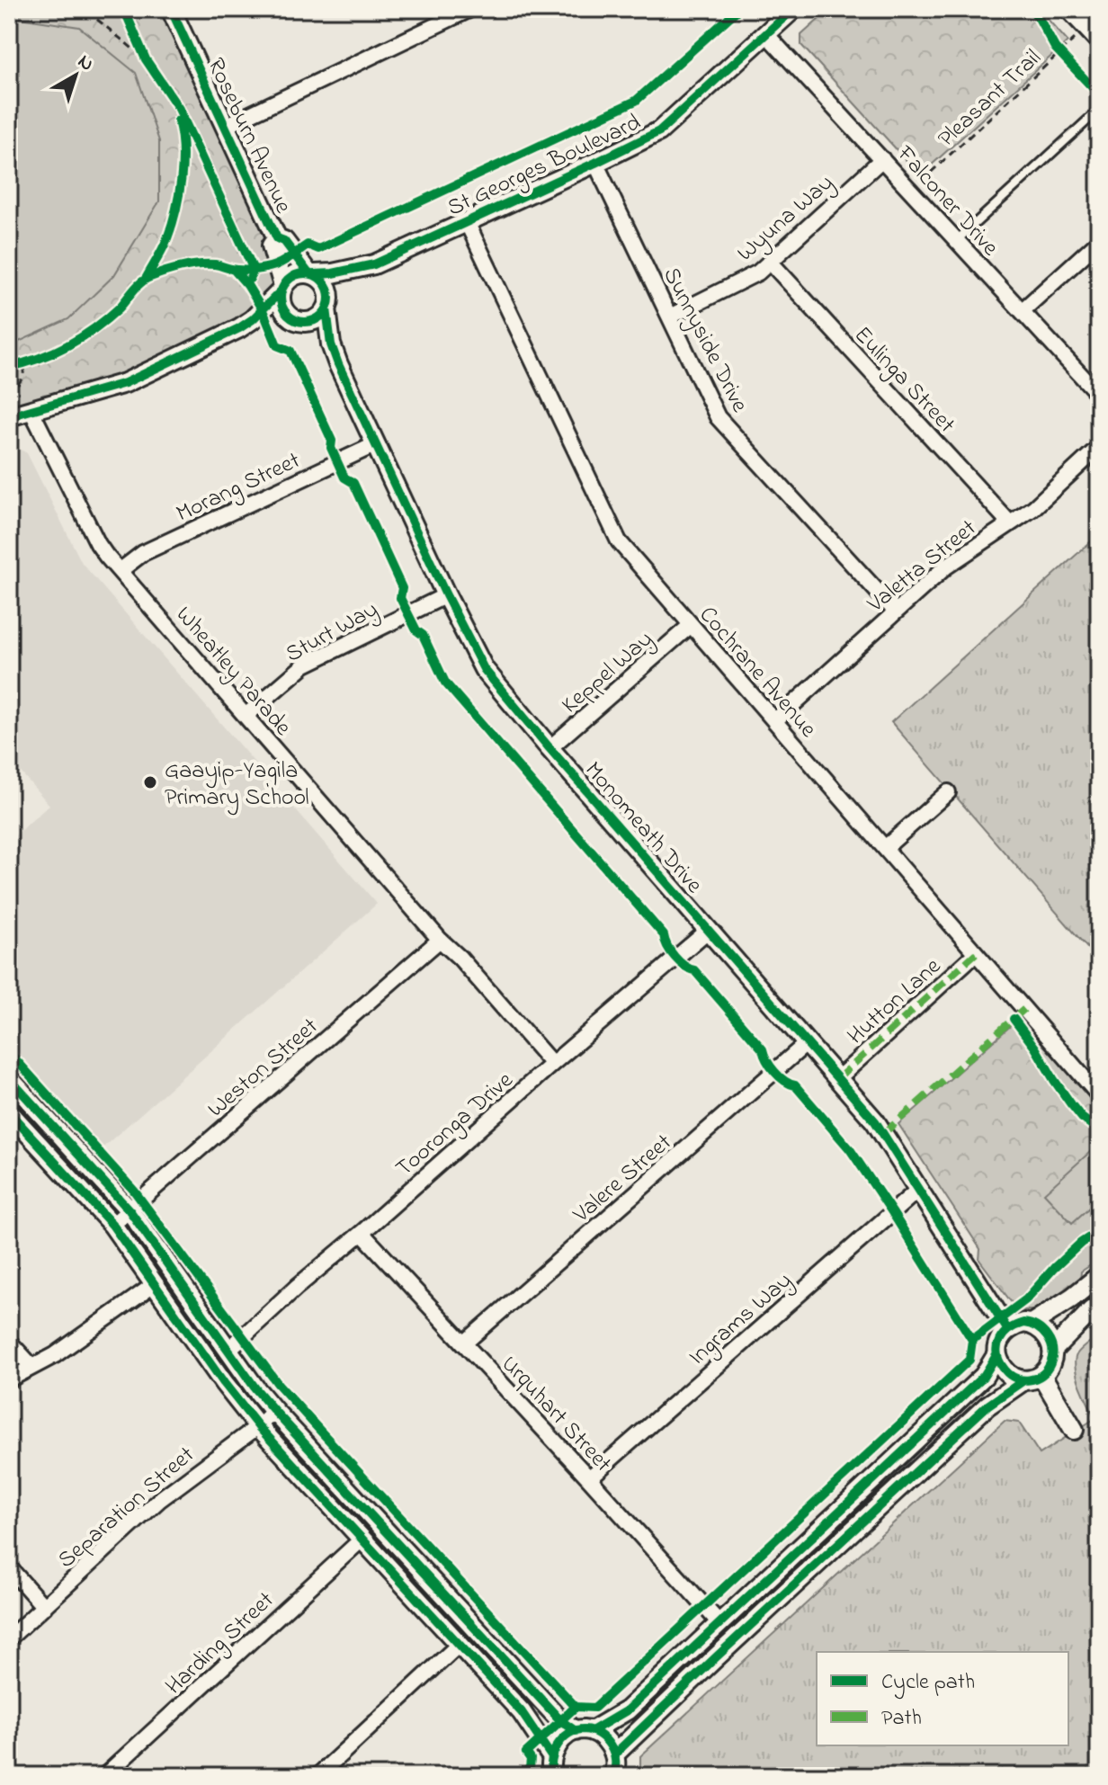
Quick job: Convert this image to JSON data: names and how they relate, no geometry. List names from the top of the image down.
{
  "streets": {
    "street": [
      "Roseburn Avenue",
      "St Georges Boulevard",
      "Falconer Drive",
      "Wyuna Way",
      "Sunnyside Drive",
      "Eulinga Street",
      "Morang Street",
      "Valetta Street",
      "Sturt Way",
      "Wheatley Parade",
      "Keppel Way",
      "Cochrane Avenue",
      "Monomeath Drive",
      "Hutton Lane",
      "Weston Street",
      "Tooronga Drive",
      "Valere Street",
      "Ingrams Way",
      "Urquhart Street",
      "Separation Street",
      "Harding Street"
    ],
    "path": ["Pleasant Trail"]
  },
  "crossings": [
    ["Pleasant Trail", "Falconer Drive"],
    ["Roseburn Avenue", "St Georges Boulevard"],
    ["Roseburn Avenue", "Monomeath Drive"],
    ["St Georges Boulevard", "Falconer Drive"],
    ["St Georges Boulevard", "Sunnyside Drive"],
    ["St Georges Boulevard", "Cochrane Avenue"],
    ["St Georges Boulevard", "Monomeath Drive"],
    ["Falconer Drive", "Wyuna Way"],
    ["Wyuna Way", "Sunnyside Drive"],
    ["Wyuna Way", "Eulinga Street"],
    ["Sunnyside Drive", "Valetta Street"],
    ["Eulinga Street", "Valetta Street"],
    ["Morang Street", "Wheatley Parade"],
    ["Morang Street", "Monomeath Drive"],
    ["Valetta Street", "Cochrane Avenue"],
    ["Sturt Way", "Wheatley Parade"],
    ["Sturt Way", "Monomeath Drive"],
    ["Wheatley Parade", "Weston Street"],
    ["Wheatley Parade", "Tooronga Drive"],
    ["Keppel Way", "Cochrane Avenue"],
    ["Keppel Way", "Monomeath Drive"],
    ["Cochrane Avenue", "Hutton Lane"],
    ["Monomeath Drive", "Hutton Lane"],
    ["Monomeath Drive", "Tooronga Drive"],
    ["Monomeath Drive", "Valere Street"],
    ["Monomeath Drive", "Ingrams Way"],
    ["Tooronga Drive", "Urquhart Street"],
    ["Valere Street", "Urquhart Street"],
    ["Ingrams Way", "Urquhart Street"]
  ],
  "places": ["Gaayip-Yagila Primary School"],
  "legend": ["Cycle path", "Path"],
  "north": "top right"
}
